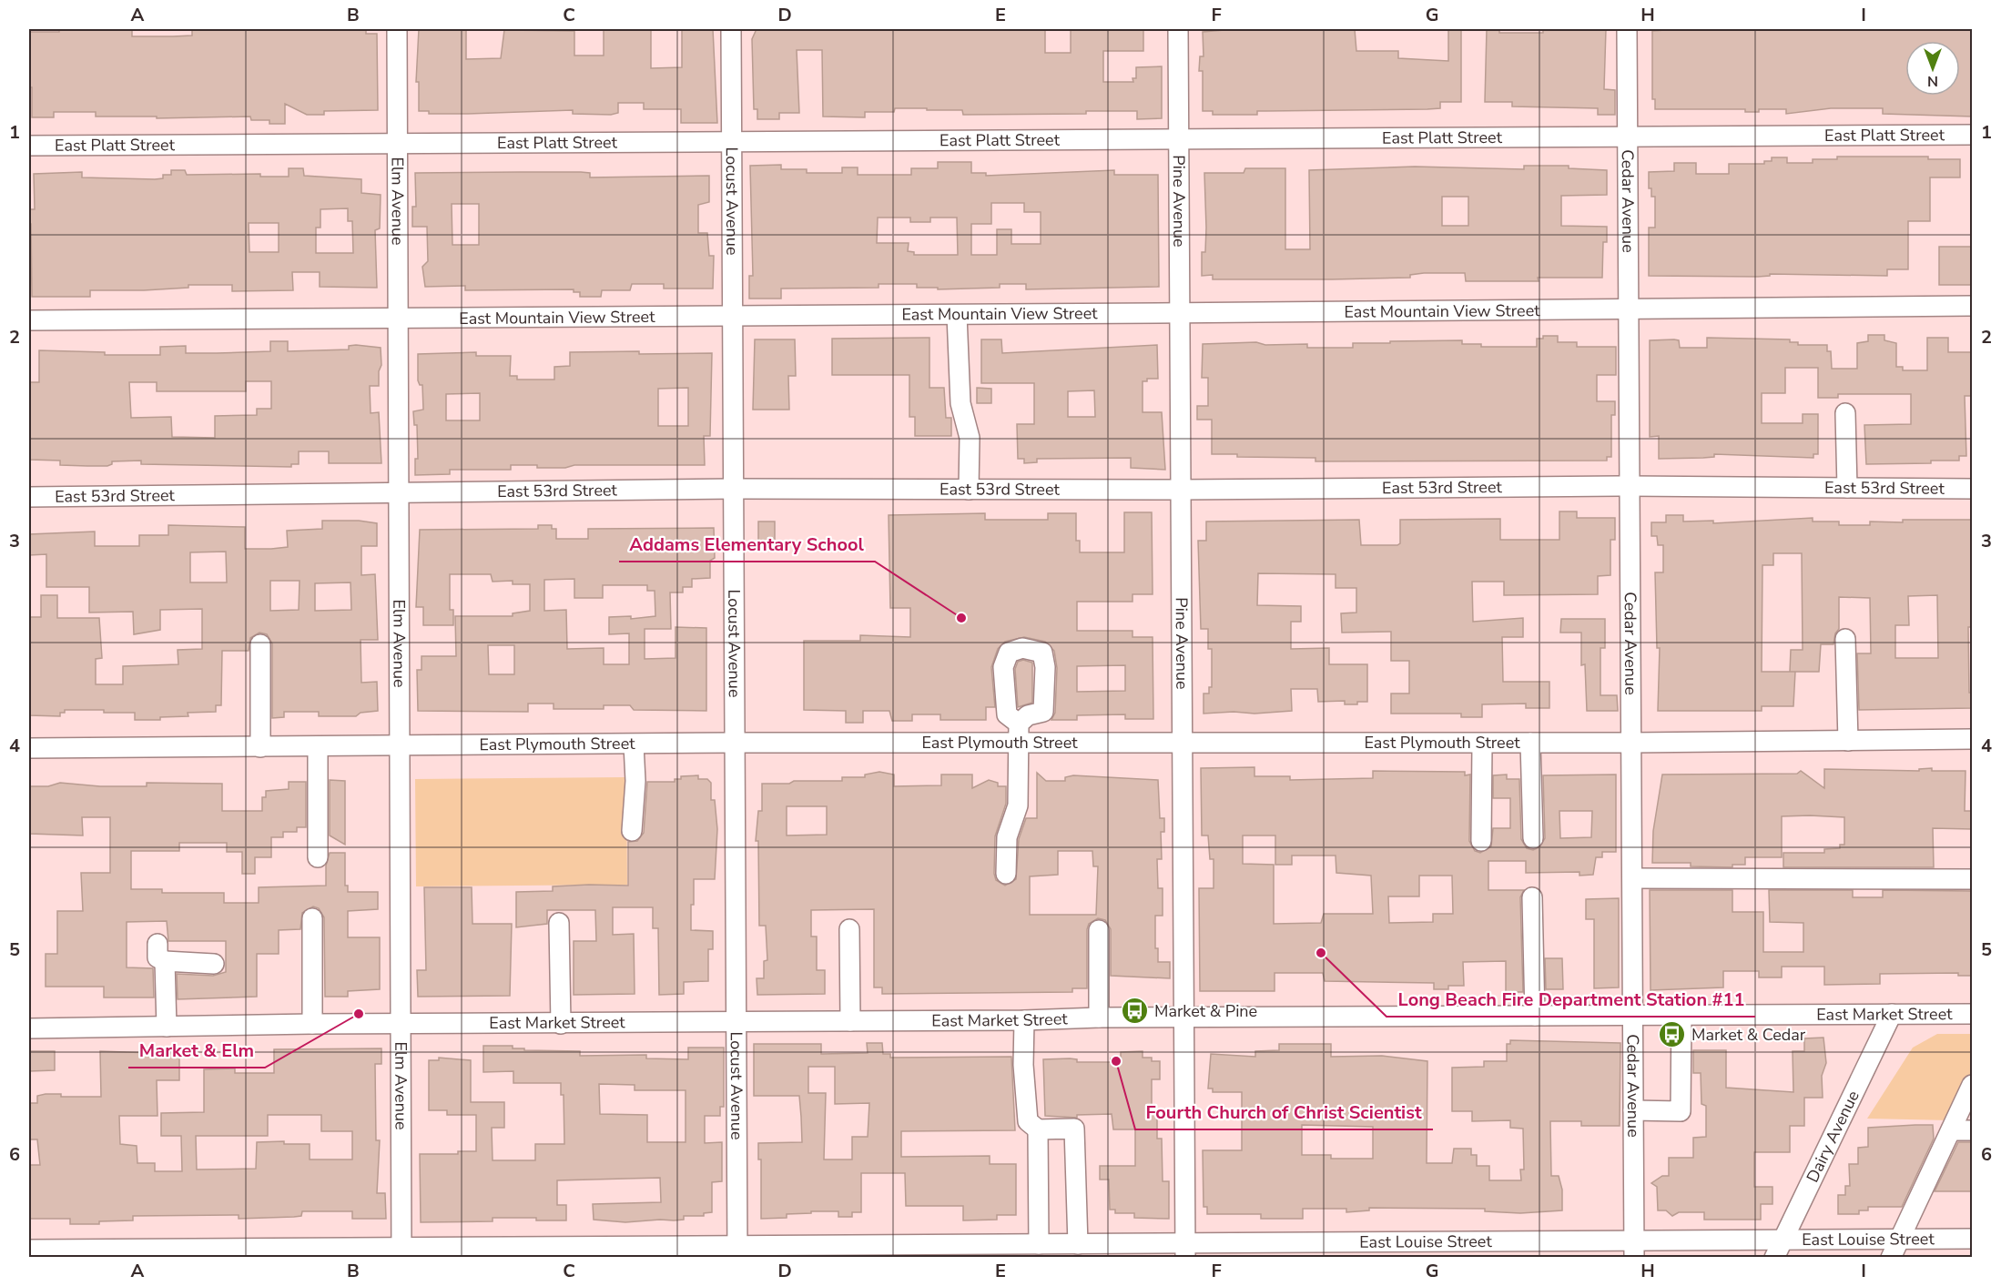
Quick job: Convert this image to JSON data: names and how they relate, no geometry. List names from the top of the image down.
{
  "streets": {
    "street": [
      "East Platt Street",
      "Elm Avenue",
      "Locust Avenue",
      "Pine Avenue",
      "Cedar Avenue",
      "East Mountain View Street",
      "East 53rd Street",
      "East Plymouth Street",
      "East Market Street",
      "Dairy Avenue",
      "East Louise Street"
    ]
  },
  "crossings": [
    ["East Platt Street", "Elm Avenue"],
    ["East Platt Street", "Locust Avenue"],
    ["East Platt Street", "Pine Avenue"],
    ["East Platt Street", "Cedar Avenue"],
    ["Elm Avenue", "East Mountain View Street"],
    ["Elm Avenue", "East 53rd Street"],
    ["Elm Avenue", "East Plymouth Street"],
    ["Elm Avenue", "East Market Street"],
    ["Elm Avenue", "East Louise Street"],
    ["Locust Avenue", "East Mountain View Street"],
    ["Locust Avenue", "East 53rd Street"],
    ["Locust Avenue", "East Plymouth Street"],
    ["Locust Avenue", "East Market Street"],
    ["Locust Avenue", "East Louise Street"],
    ["Pine Avenue", "East Mountain View Street"],
    ["Pine Avenue", "East 53rd Street"],
    ["Pine Avenue", "East Plymouth Street"],
    ["Pine Avenue", "East Market Street"],
    ["Pine Avenue", "East Louise Street"],
    ["Cedar Avenue", "East Mountain View Street"],
    ["Cedar Avenue", "East 53rd Street"],
    ["Cedar Avenue", "East Plymouth Street"],
    ["Cedar Avenue", "East Market Street"],
    ["Cedar Avenue", "East Louise Street"],
    ["East Market Street", "Dairy Avenue"],
    ["Dairy Avenue", "East Louise Street"]
  ],
  "places": {
    "other": [
      "Addams Elementary School",
      "Long Beach Fire Department Station #11",
      "Market & Elm",
      "Fourth Church of Christ Scientist"
    ],
    "bus stop": ["Market & Pine", "Market & Cedar"]
  },
  "north": "bottom",
  "grid": {
    "columns": [
      "A",
      "B",
      "C",
      "D",
      "E",
      "F",
      "G",
      "H",
      "I"
    ],
    "rows": [
      "1",
      "2",
      "3",
      "4",
      "5",
      "6"
    ]
  }
}
